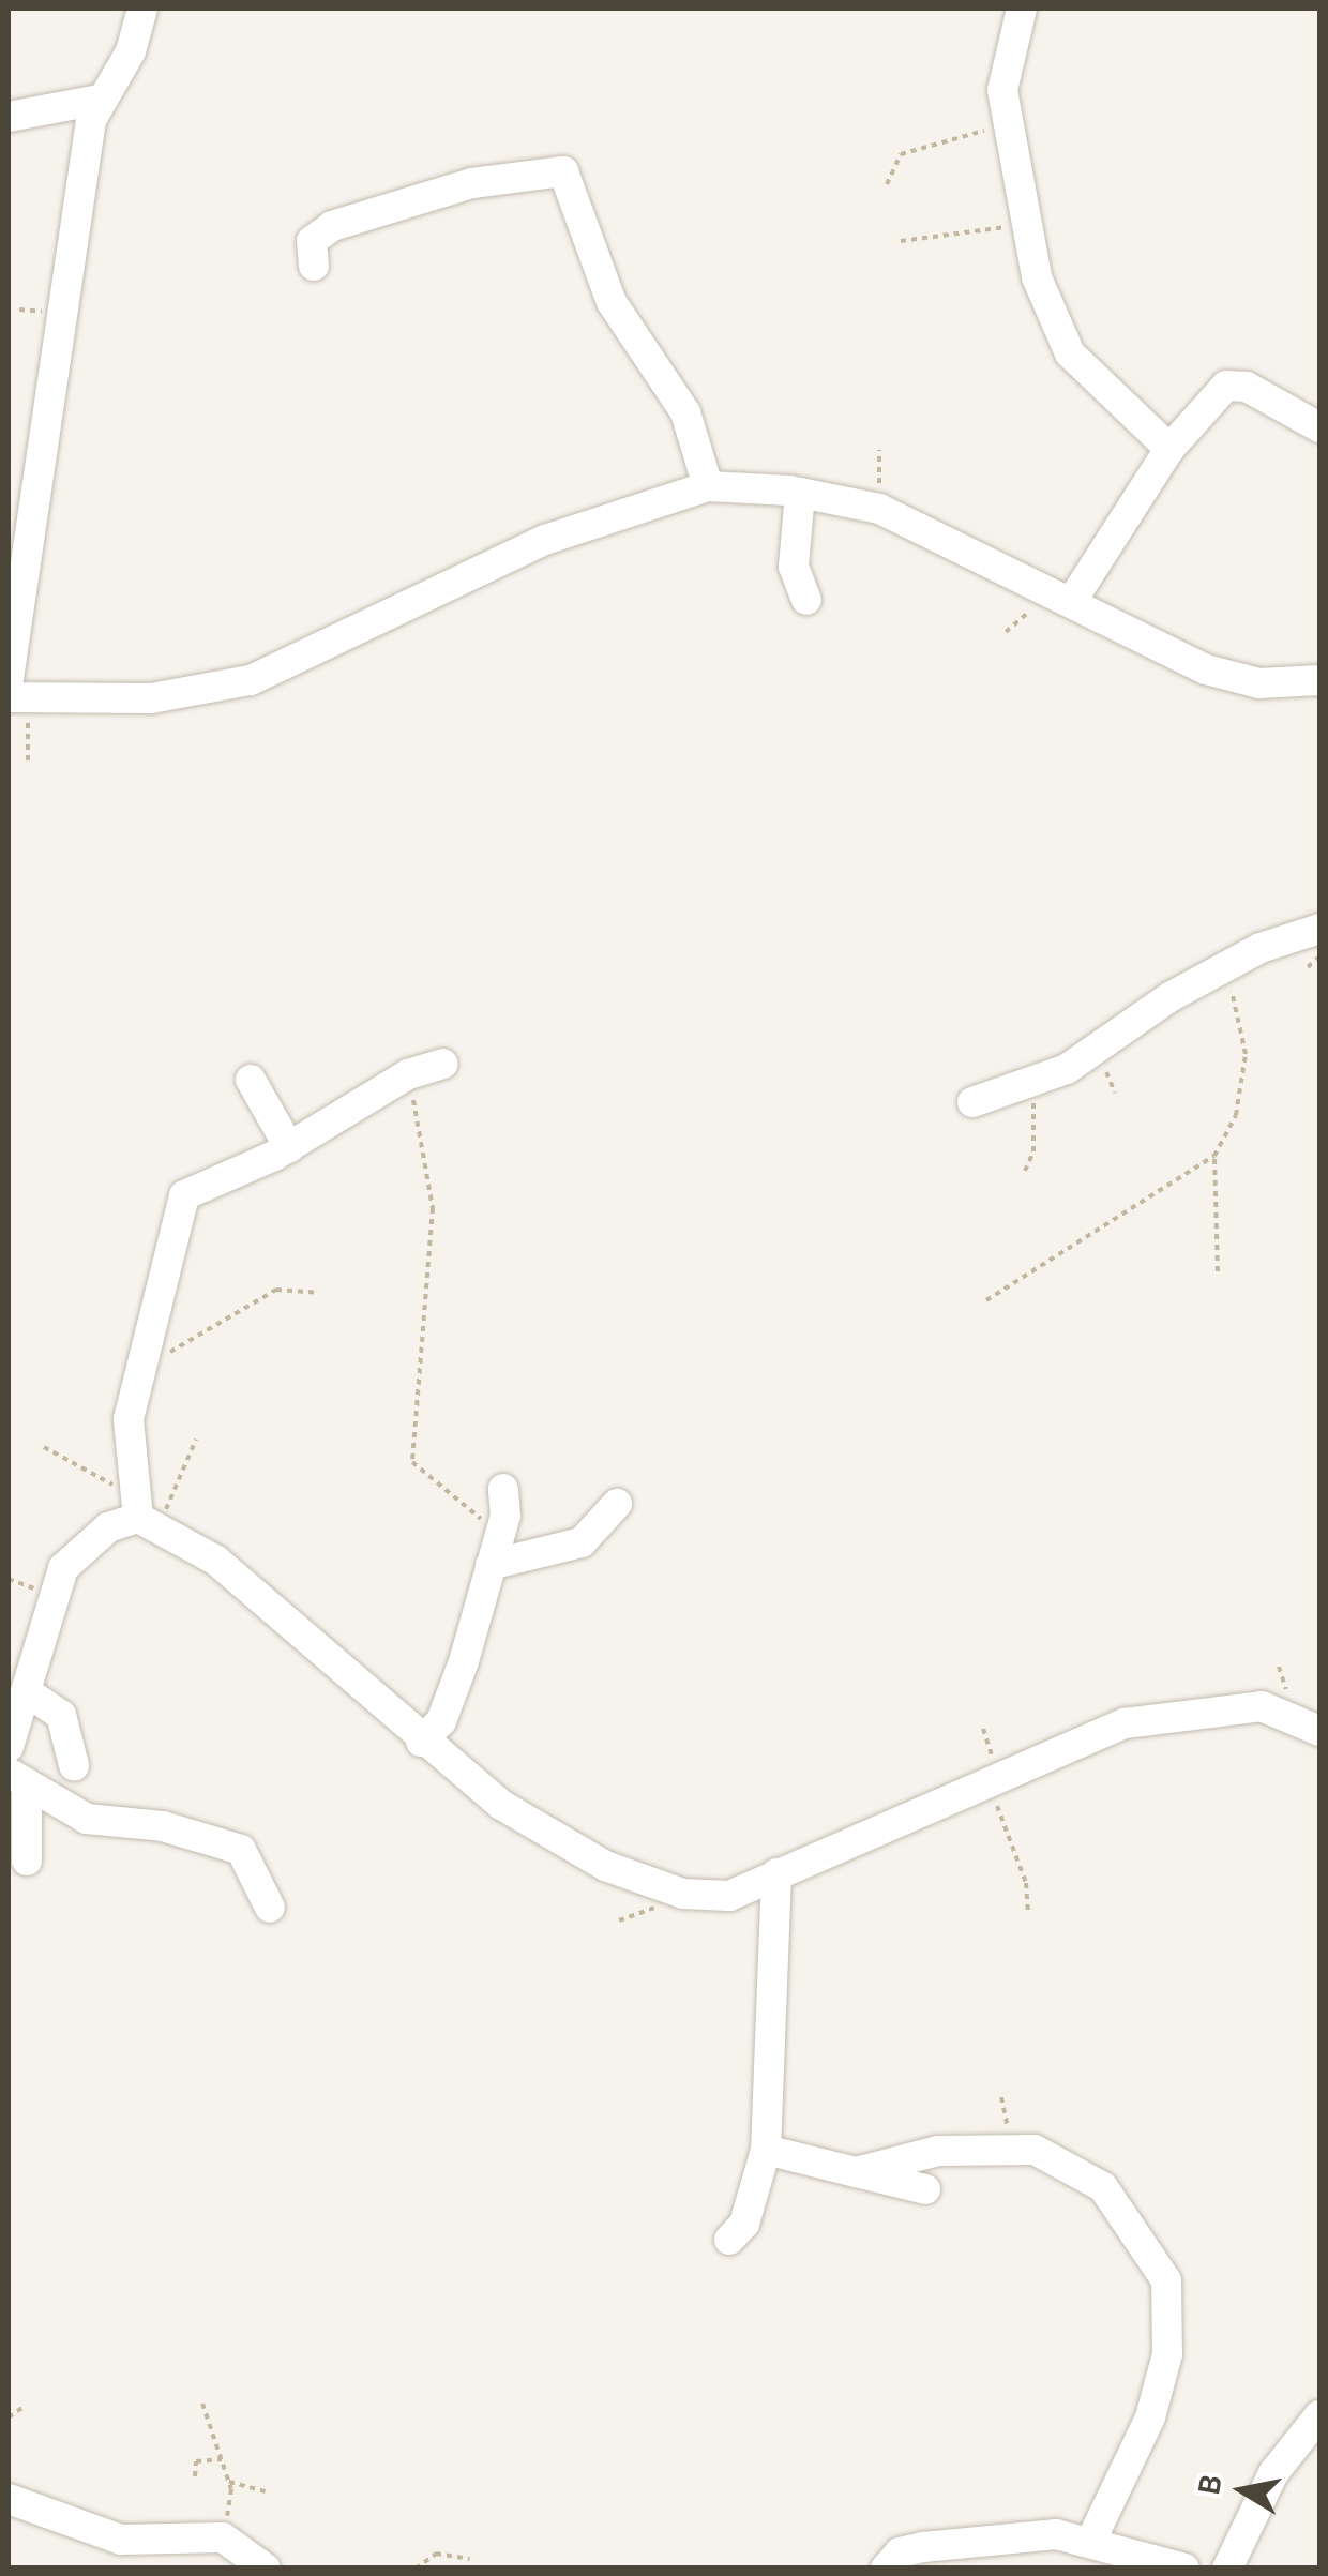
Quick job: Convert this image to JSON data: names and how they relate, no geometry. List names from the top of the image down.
{
  "north": "left"
}
